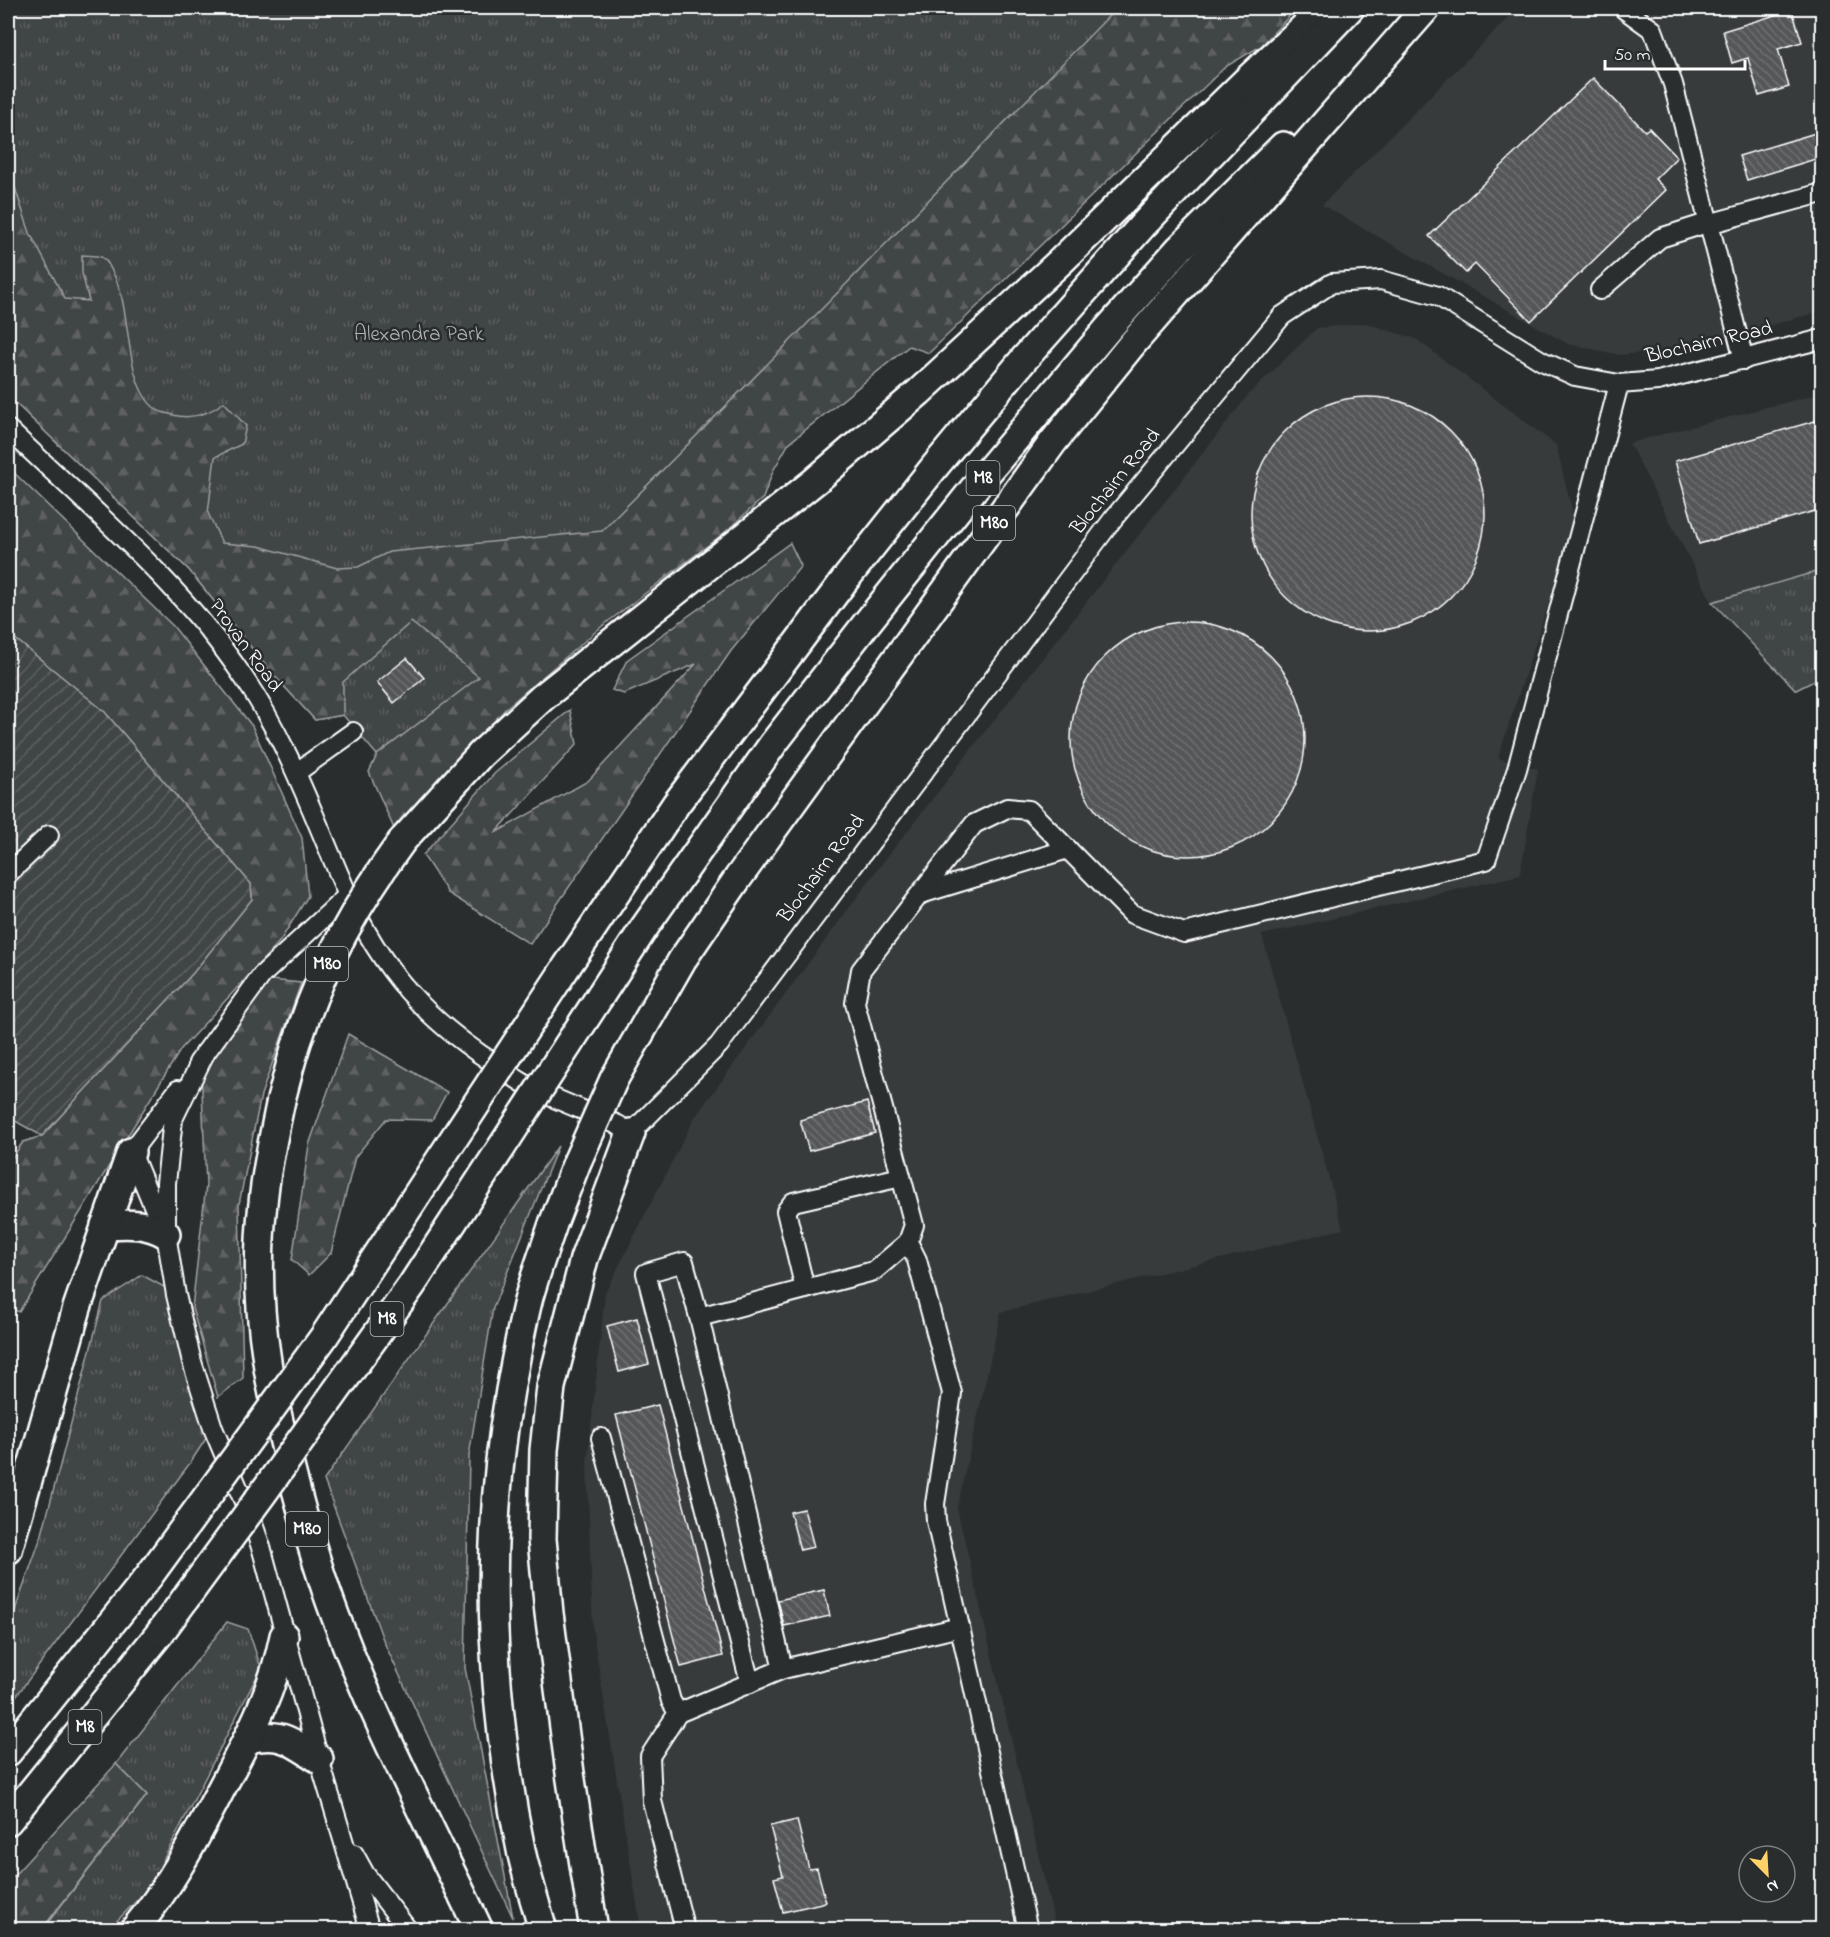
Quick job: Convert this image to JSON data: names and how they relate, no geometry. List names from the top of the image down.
{
  "streets": {
    "highway": ["M8", "M80"],
    "street": ["Blochairn Road", "Provan Road"]
  },
  "crossings": [
    ["Blochairn Road", "Provan Road"],
    ["M8", "M80"]
  ],
  "parks": ["Alexandra Park"],
  "scale_bar": "50 m",
  "north": "bottom right"
}
